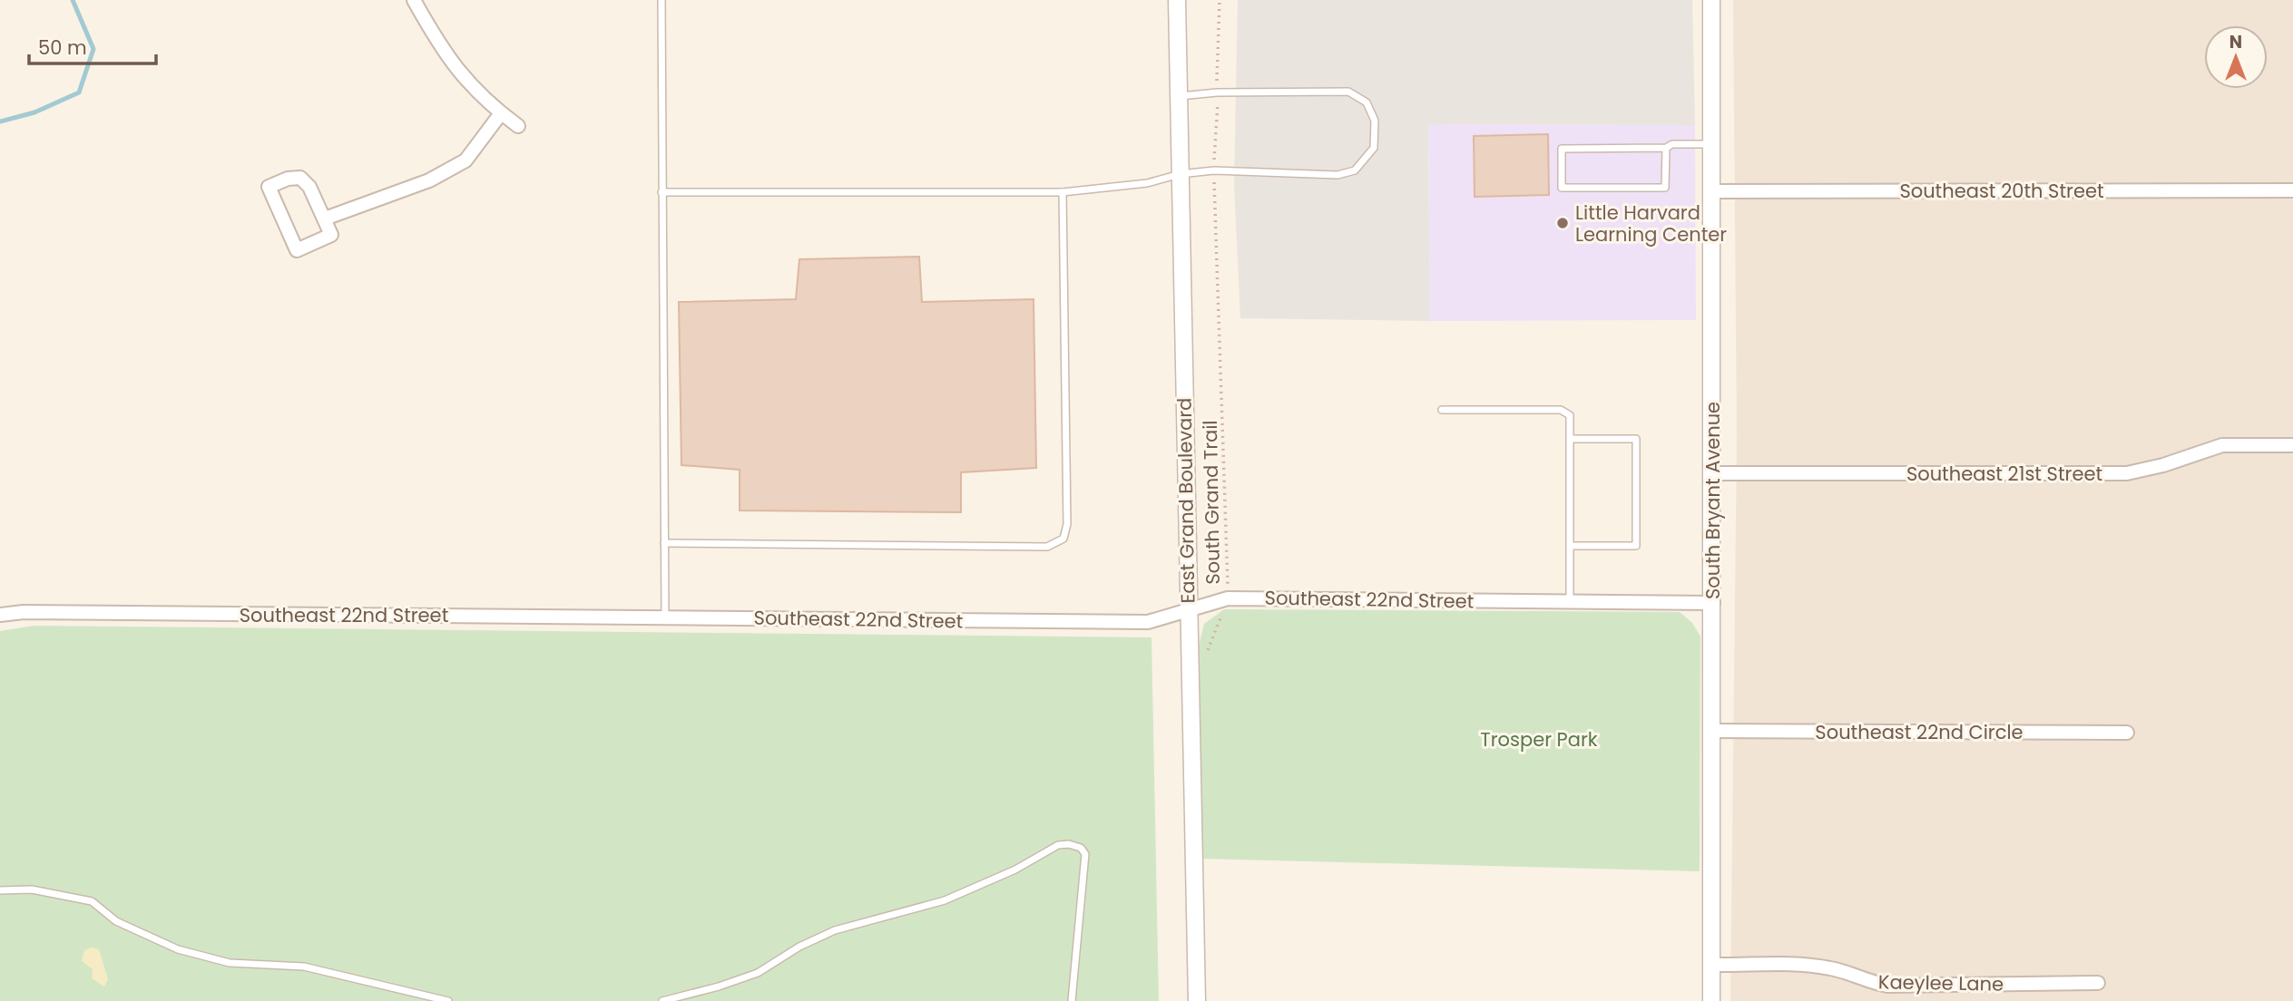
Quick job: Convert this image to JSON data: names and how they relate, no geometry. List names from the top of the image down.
{
  "streets": {
    "street": [
      "Southeast 20th Street",
      "Southeast 21st Street",
      "East Grand Boulevard",
      "South Bryant Avenue",
      "Southeast 22nd Street",
      "Southeast 22nd Circle",
      "Kaeylee Lane"
    ],
    "path": ["South Grand Trail"]
  },
  "crossings": [
    ["Southeast 20th Street", "South Bryant Avenue"],
    ["Southeast 21st Street", "South Bryant Avenue"],
    ["East Grand Boulevard", "Southeast 22nd Street"],
    ["South Bryant Avenue", "Southeast 22nd Street"],
    ["South Bryant Avenue", "Southeast 22nd Circle"],
    ["South Bryant Avenue", "Kaeylee Lane"],
    ["South Grand Trail", "Southeast 22nd Street"]
  ],
  "parks": ["Trosper Park"],
  "places": ["Little Harvard Learning Center"],
  "scale_bar": "50 m",
  "north": "top"
}
